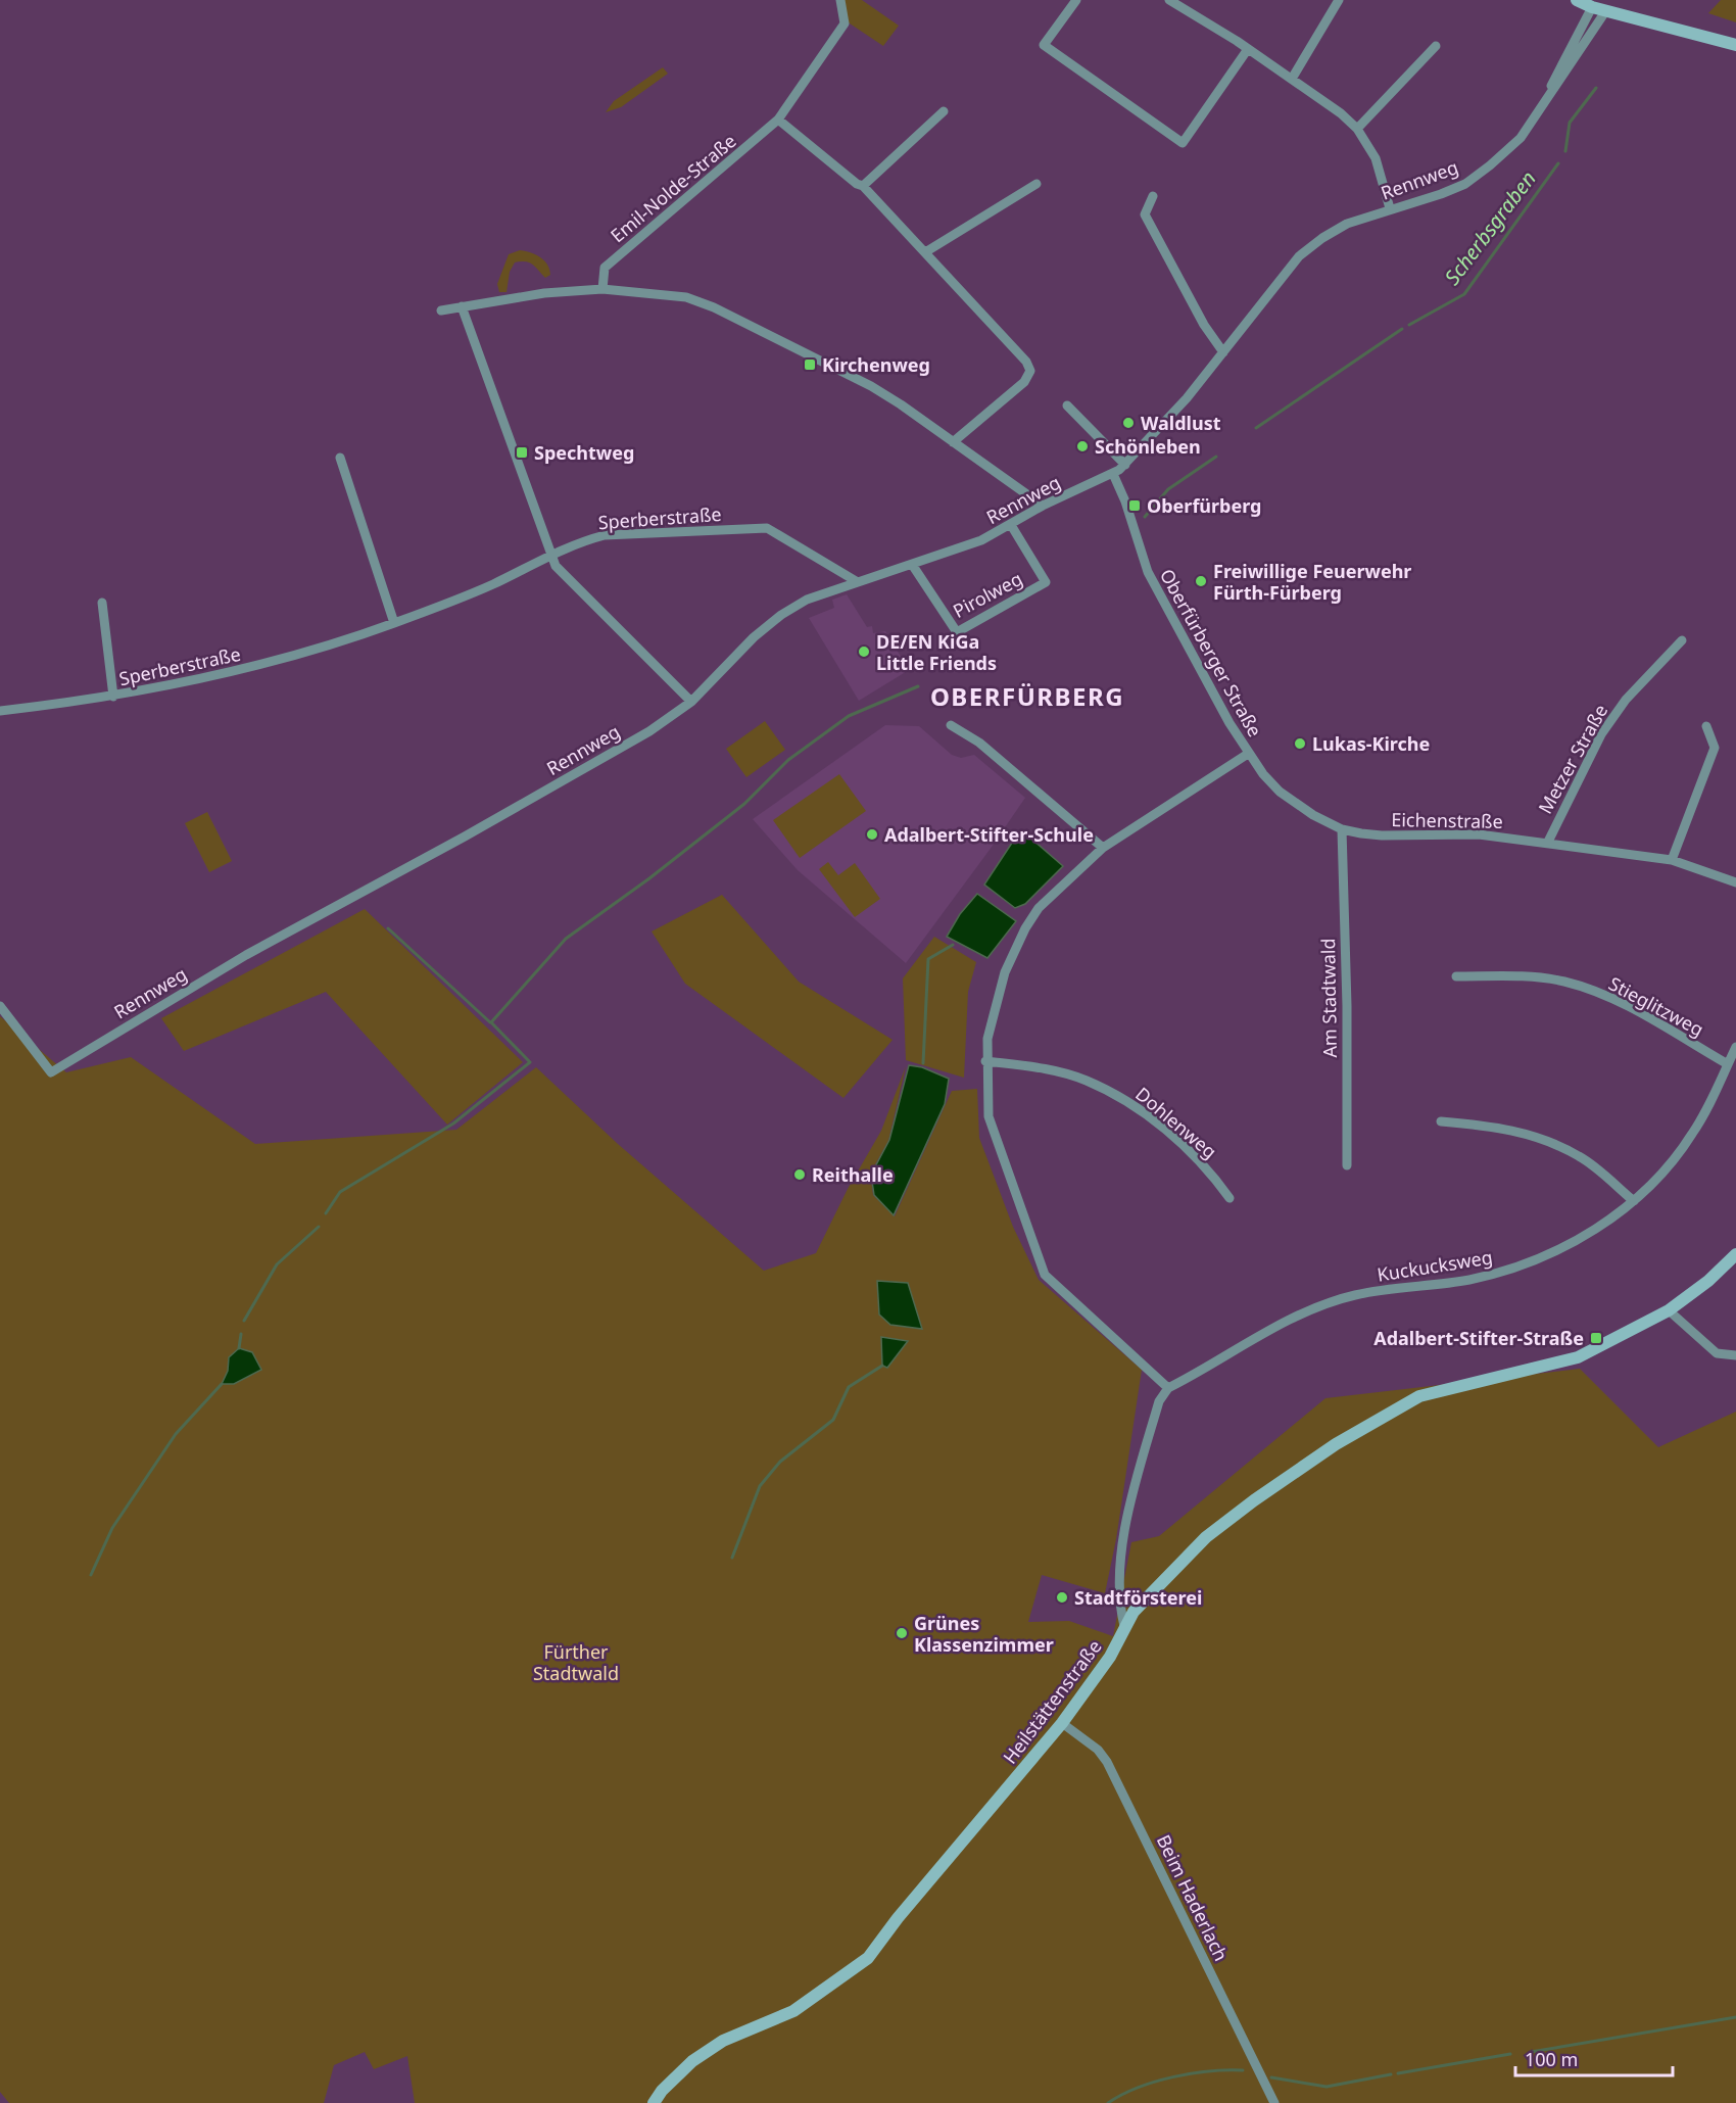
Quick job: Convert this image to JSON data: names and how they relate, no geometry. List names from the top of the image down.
{
  "streets": {
    "street": [
      "Rennweg",
      "Emil-Nolde-Straße",
      "Sperberstraße",
      "Pirolweg",
      "Oberfürberger Straße",
      "Metzer Straße",
      "Eichenstraße",
      "Am Stadtwald",
      "Stieglitzweg",
      "Dohlenweg",
      "Kuckucksweg",
      "Heilstättenstraße",
      "Beim Haderlach"
    ]
  },
  "crossings": [
    ["Rennweg", "Sperberstraße"],
    ["Rennweg", "Pirolweg"],
    ["Rennweg", "Oberfürberger Straße"],
    ["Oberfürberger Straße", "Eichenstraße"],
    ["Oberfürberger Straße", "Dohlenweg"],
    ["Oberfürberger Straße", "Kuckucksweg"],
    ["Metzer Straße", "Eichenstraße"],
    ["Eichenstraße", "Am Stadtwald"],
    ["Stieglitzweg", "Kuckucksweg"],
    ["Heilstättenstraße", "Beim Haderlach"]
  ],
  "districts": ["OBERFÜRBERG"],
  "water": ["Scherbsgraben"],
  "parks": ["Fürther Stadtwald"],
  "places": {
    "transit": [
      "Kirchenweg",
      "Spechtweg",
      "Oberfürberg",
      "Adalbert-Stifter-Straße"
    ],
    "other": [
      "Waldlust",
      "Schönleben",
      "Freiwillige Feuerwehr Fürth-Fürberg",
      "DE/EN KiGa Little Friends",
      "Lukas-Kirche",
      "Adalbert-Stifter-Schule",
      "Reithalle",
      "Stadtförsterei",
      "Grünes Klassenzimmer"
    ]
  },
  "scale_bar": "100 m"
}
